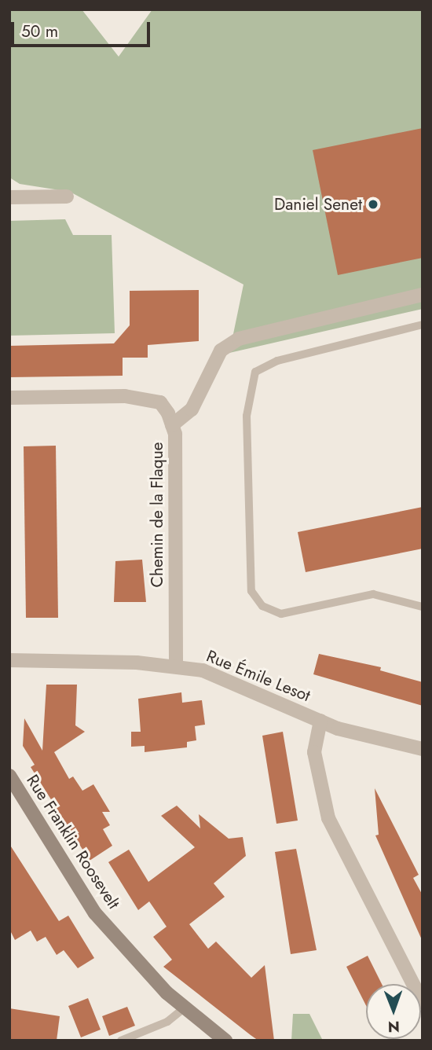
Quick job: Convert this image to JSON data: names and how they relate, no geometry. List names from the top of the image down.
{
  "streets": {
    "main road": ["Rue Franklin Roosevelt"],
    "street": ["Chemin de la Flaque", "Rue Émile Lesot"]
  },
  "crossings": [
    ["Chemin de la Flaque", "Rue Émile Lesot"]
  ],
  "places": ["Daniel Senet"],
  "scale_bar": "50 m",
  "north": "bottom"
}
